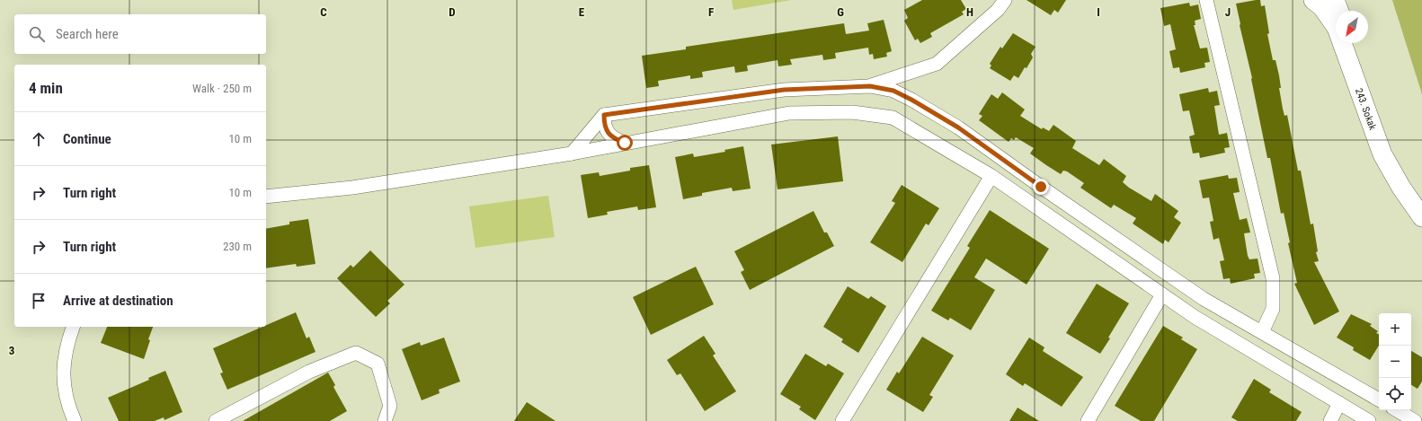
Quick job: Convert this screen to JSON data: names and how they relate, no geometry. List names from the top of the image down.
{
  "streets": {
    "street": ["243. Sokak"]
  },
  "north": "bottom left",
  "page": {
    "search": "Search here",
    "heading": ["4 min", "Walk · 250 m"],
    "list": [
      ["Continue", "10 m"],
      ["Turn right", "10 m"],
      ["Turn right", "230 m"],
      "Arrive at destination"
    ],
    "map_buttons": ["+", "−"]
  },
  "grid": {
    "columns": [
      "C",
      "D",
      "E",
      "F",
      "G",
      "H",
      "I",
      "J"
    ],
    "rows": ["3"]
  }
}
